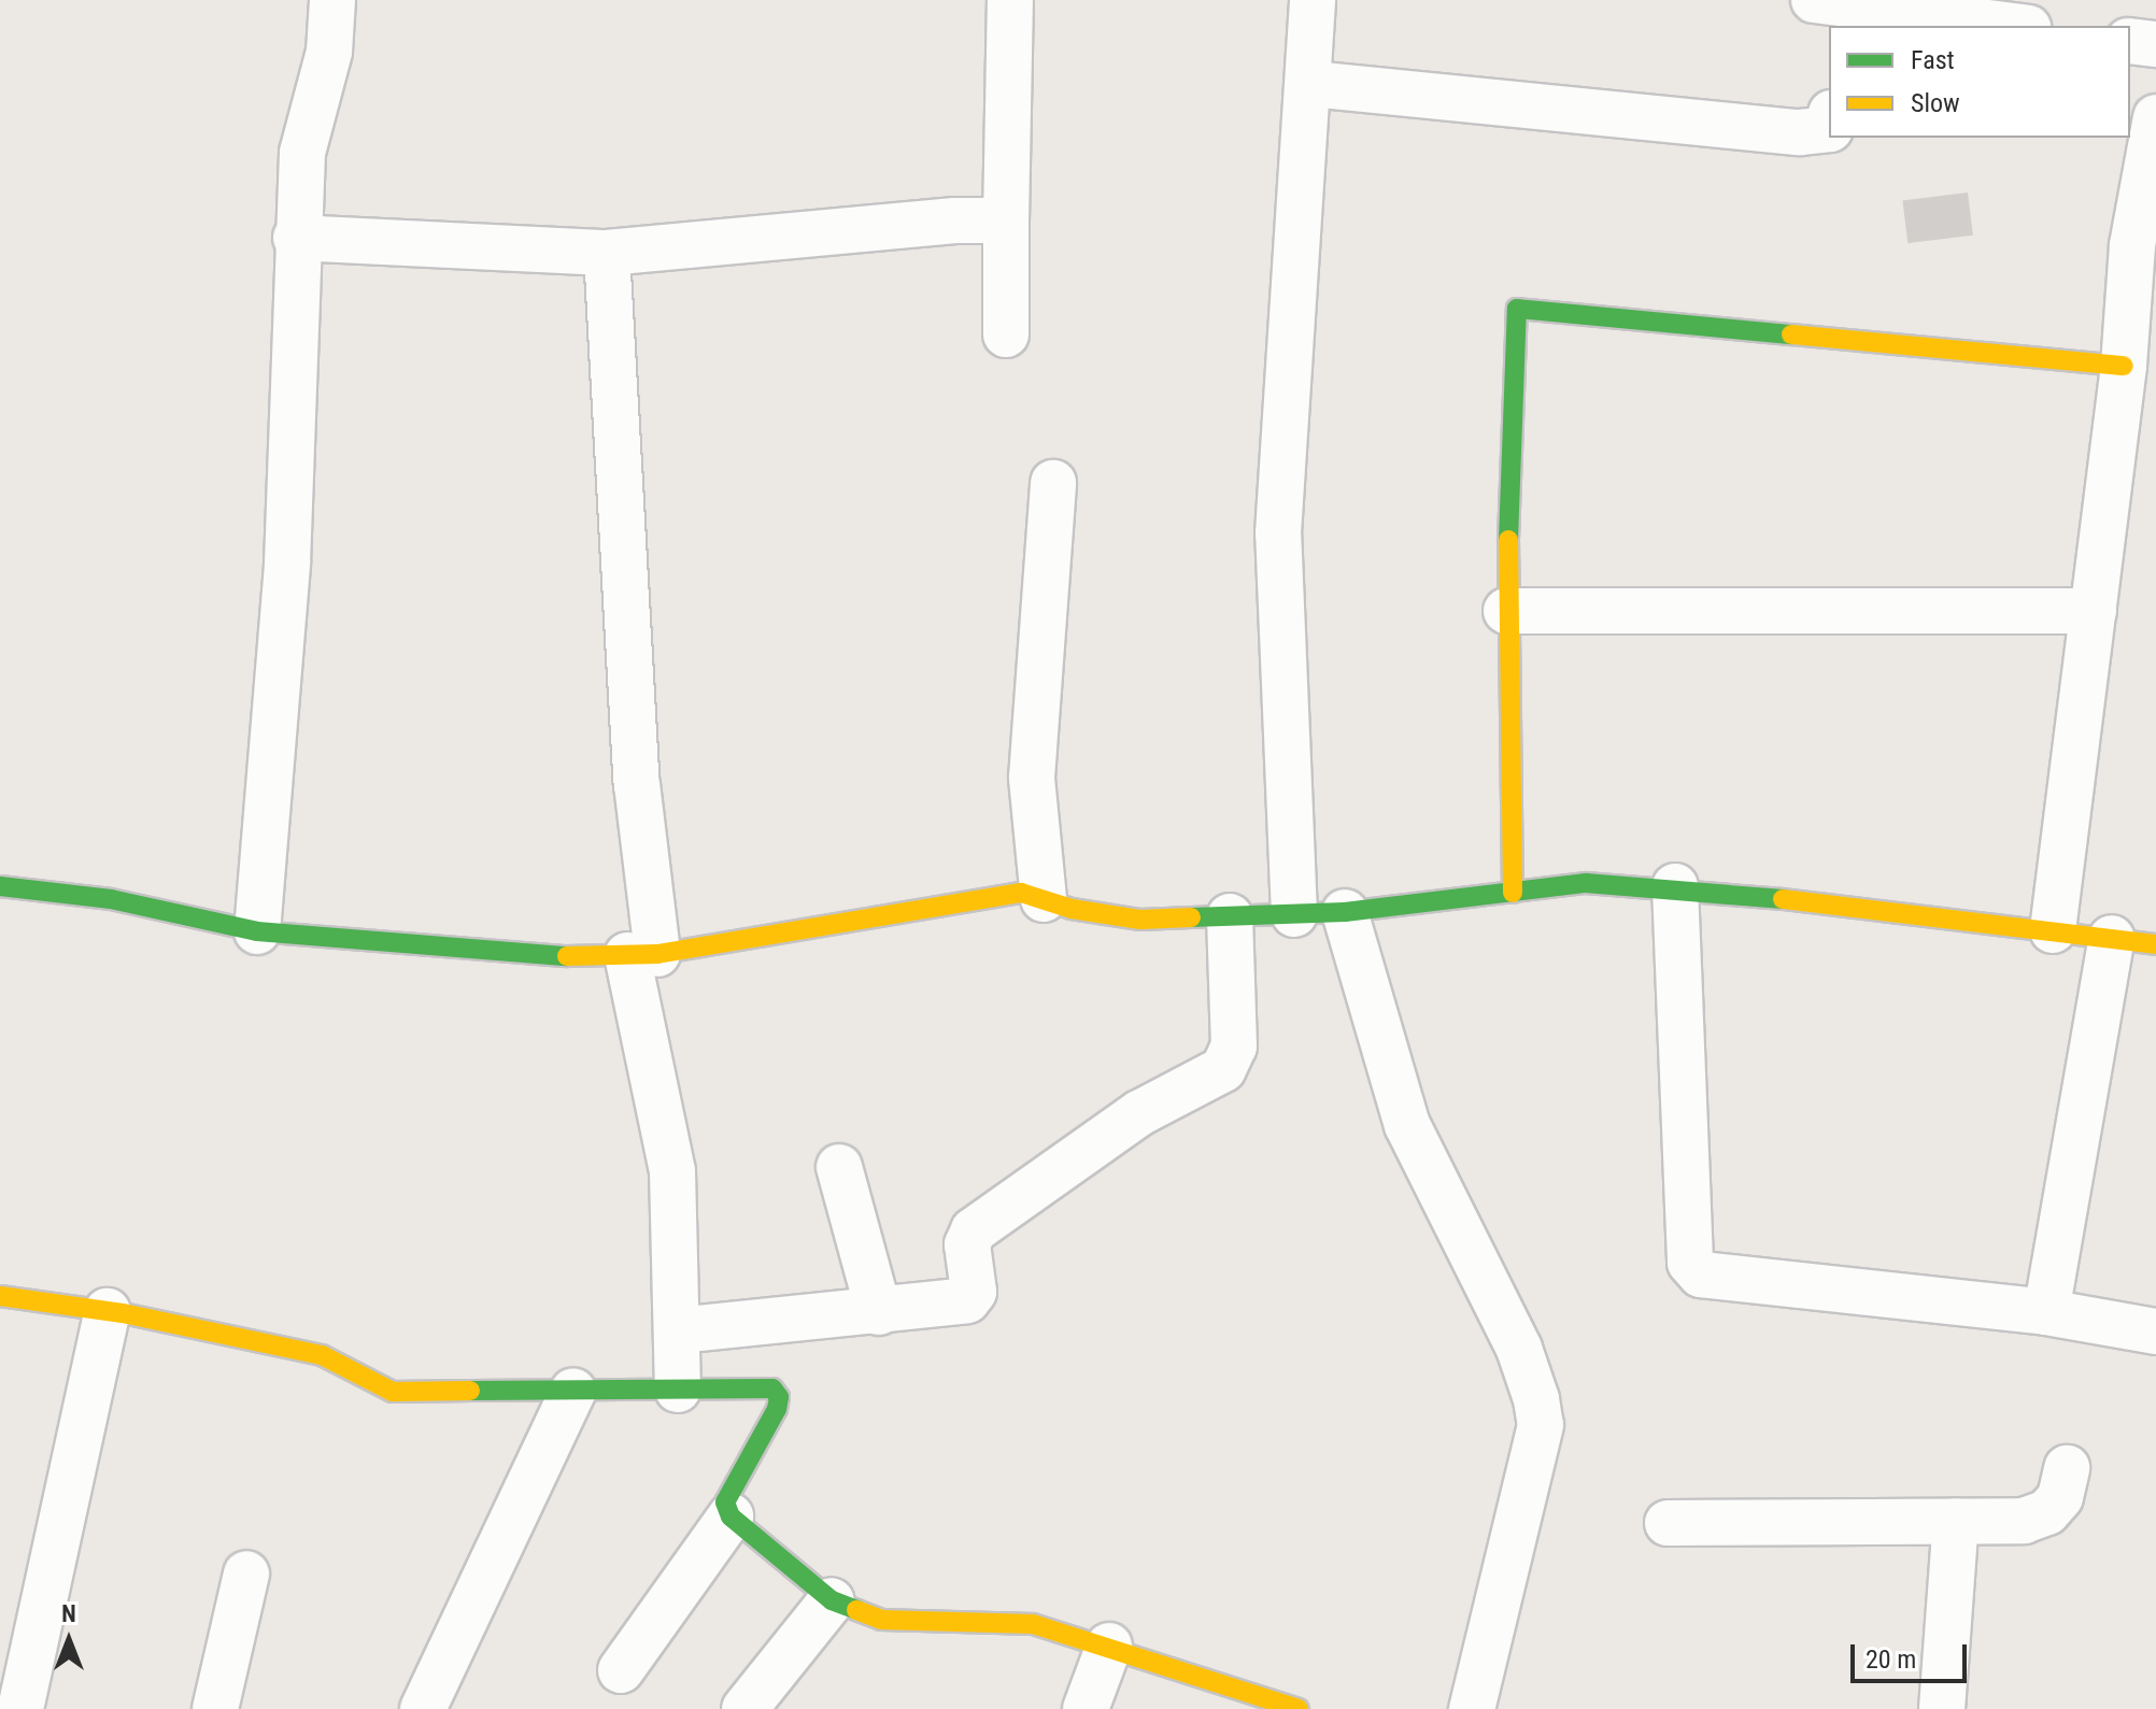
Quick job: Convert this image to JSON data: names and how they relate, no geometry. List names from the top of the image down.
{
  "legend": ["Fast", "Slow"],
  "scale_bar": "20 m",
  "north": "top"
}
